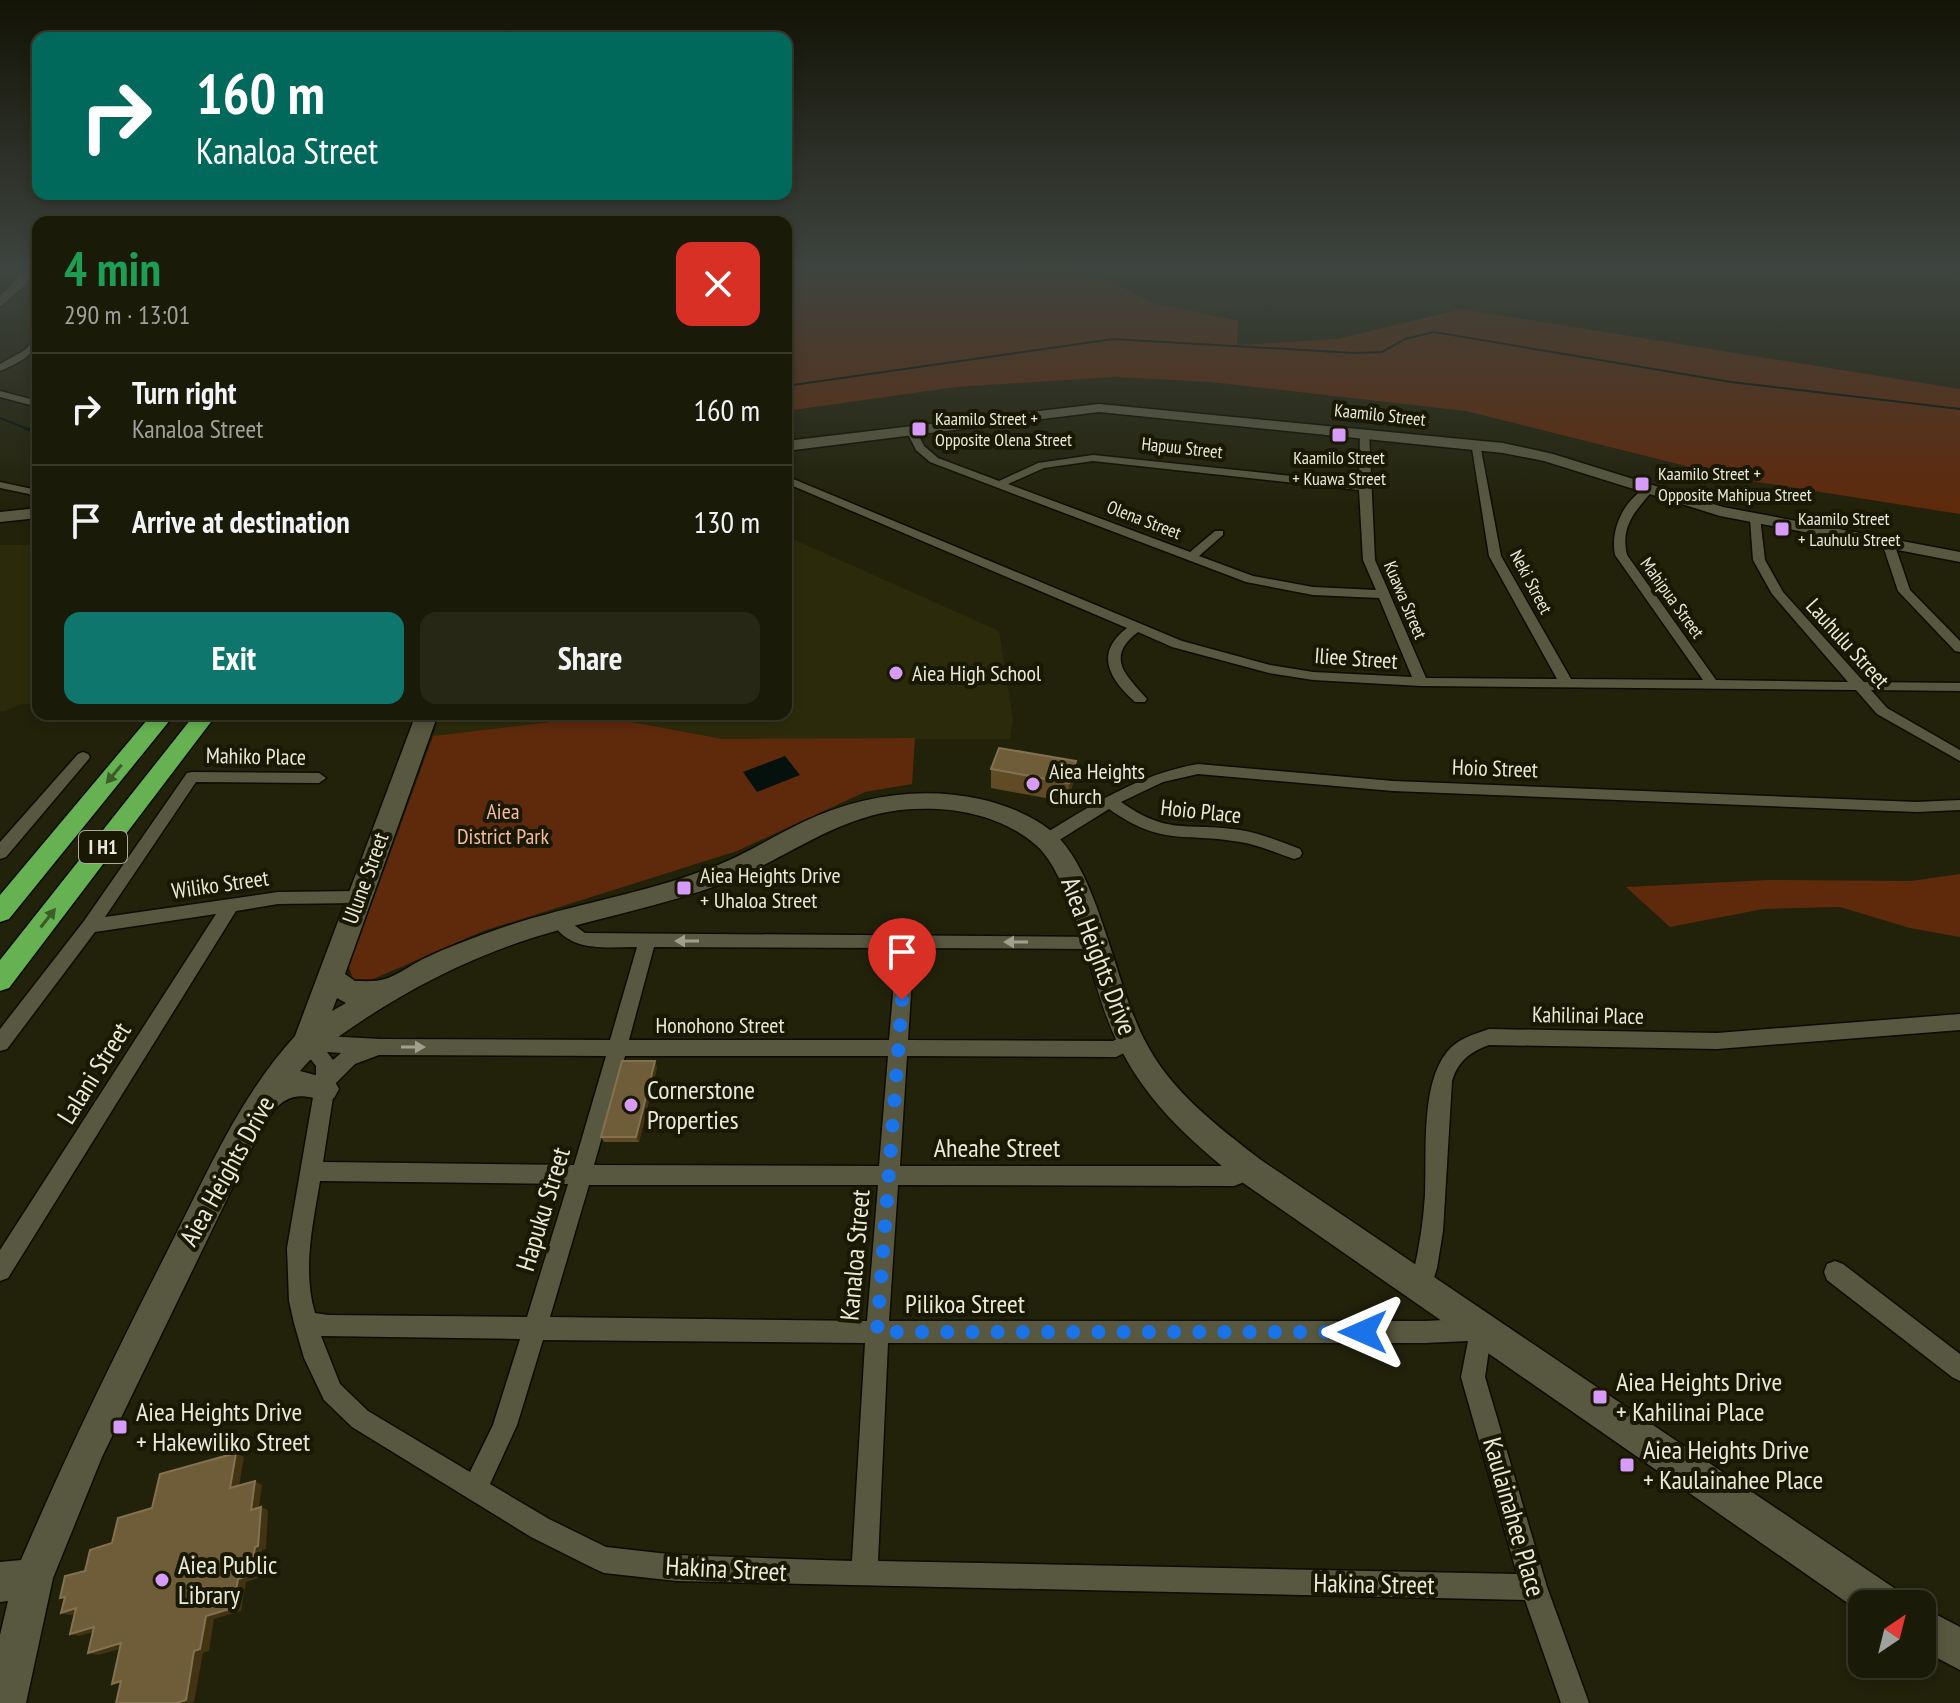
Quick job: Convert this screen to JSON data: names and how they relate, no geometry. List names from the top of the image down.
{
  "streets": {
    "highway": ["I H1"],
    "street": [
      "Kaamilo Street",
      "Hapuu Street",
      "Olena Street",
      "Neki Street",
      "Mahipua Street",
      "Kuawa Street",
      "Lauhulu Street",
      "Iliee Street",
      "Mahiko Place",
      "Hoio Street",
      "Hoio Place",
      "Ulune Street",
      "Wiliko Street",
      "Aiea Heights Drive",
      "Kahilinai Place",
      "Honohono Street",
      "Lalani Street",
      "Aheahe Street",
      "Hapuku Street",
      "Kanaloa Street",
      "Pilikoa Street",
      "Kaulainahee Place",
      "Hakina Street"
    ]
  },
  "crossings": [
    ["Kaamilo Street", "Olena Street"],
    ["Kaamilo Street", "Neki Street"],
    ["Kaamilo Street", "Mahipua Street"],
    ["Kaamilo Street", "Kuawa Street"],
    ["Kaamilo Street", "Lauhulu Street"],
    ["Hapuu Street", "Olena Street"],
    ["Hapuu Street", "Kuawa Street"],
    ["Olena Street", "Kuawa Street"],
    ["Neki Street", "Iliee Street"],
    ["Mahipua Street", "Iliee Street"],
    ["Kuawa Street", "Iliee Street"],
    ["Lauhulu Street", "Iliee Street"],
    ["Mahiko Place", "Wiliko Street"],
    ["Hoio Street", "Hoio Place"],
    ["Hoio Street", "Aiea Heights Drive"],
    ["Ulune Street", "Wiliko Street"],
    ["Ulune Street", "Aiea Heights Drive"],
    ["Ulune Street", "Honohono Street"],
    ["Wiliko Street", "Lalani Street"],
    ["Aiea Heights Drive", "Kahilinai Place"],
    ["Aiea Heights Drive", "Honohono Street"],
    ["Aiea Heights Drive", "Aheahe Street"],
    ["Aiea Heights Drive", "Pilikoa Street"],
    ["Aiea Heights Drive", "Kaulainahee Place"],
    ["Honohono Street", "Hapuku Street"],
    ["Honohono Street", "Kanaloa Street"],
    ["Aheahe Street", "Hapuku Street"],
    ["Aheahe Street", "Kanaloa Street"],
    ["Aheahe Street", "Hakina Street"],
    ["Hapuku Street", "Pilikoa Street"],
    ["Hapuku Street", "Hakina Street"],
    ["Kanaloa Street", "Pilikoa Street"],
    ["Kanaloa Street", "Hakina Street"],
    ["Pilikoa Street", "Kaulainahee Place"],
    ["Pilikoa Street", "Hakina Street"],
    ["Kaulainahee Place", "Hakina Street"]
  ],
  "parks": ["Aiea District Park"],
  "places": {
    "transit": [
      "Kaamilo Street + Opposite Olena Street",
      "Kaamilo Street + Kuawa Street",
      "Kaamilo Street + Opposite Mahipua Street",
      "Kaamilo Street + Lauhulu Street",
      "Aiea Heights Drive + Uhaloa Street",
      "Aiea Heights Drive + Kahilinai Place",
      "Aiea Heights Drive + Hakewiliko Street",
      "Aiea Heights Drive + Kaulainahee Place"
    ],
    "other": [
      "Aiea High School",
      "Aiea Heights Church",
      "Cornerstone Properties",
      "Aiea Public Library"
    ]
  },
  "north": "top right",
  "page": {
    "turn": ["160 m", "Kanaloa Street"],
    "heading": ["4 min", "290 m · 13:01"],
    "list": [
      {
        "name": "Turn right",
        "note": "Kanaloa Street",
        "value": "160 m"
      },
      {
        "name": "Arrive at destination",
        "value": "130 m"
      }
    ],
    "buttons": ["Exit", "Share"]
  }
}
